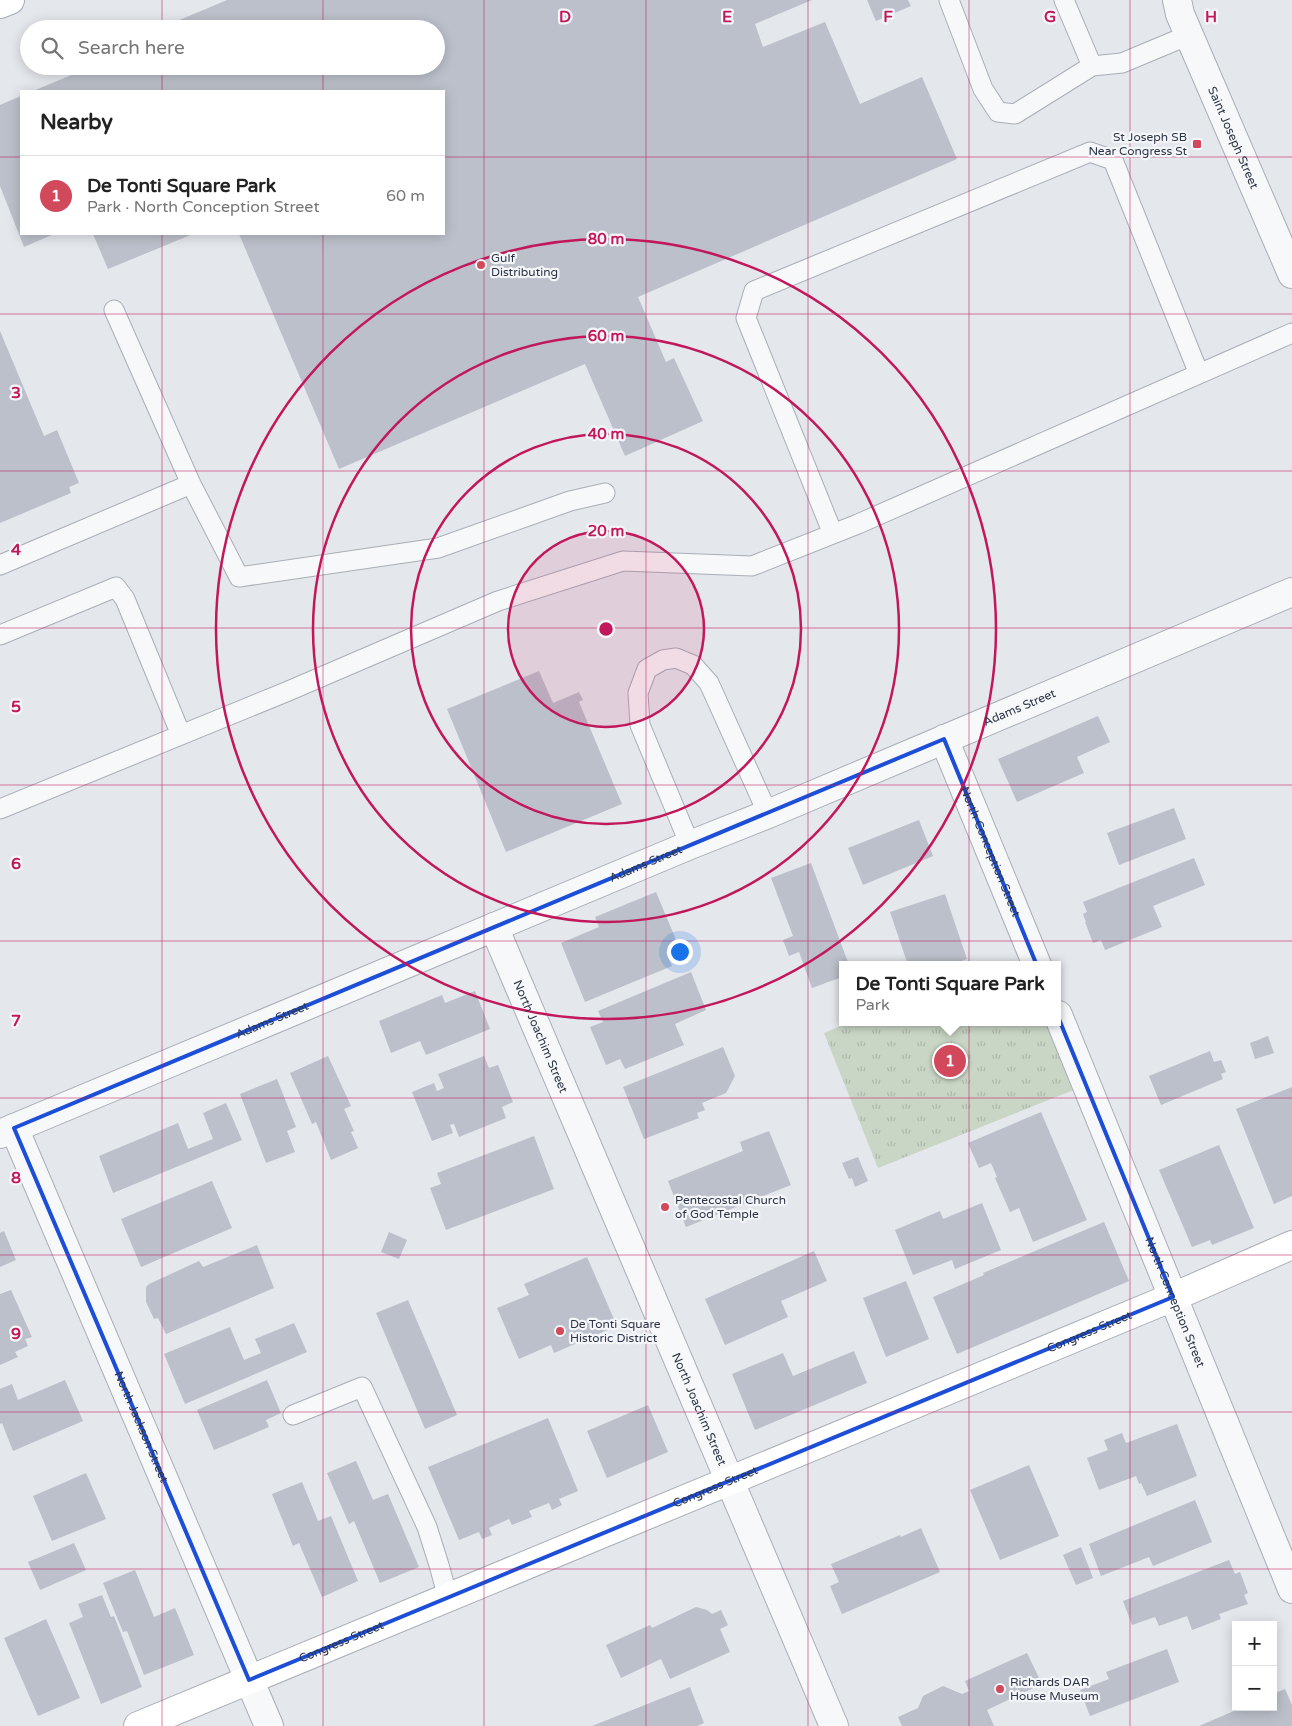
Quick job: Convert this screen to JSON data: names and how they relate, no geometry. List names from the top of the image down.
{
  "streets": {
    "street": [
      "Saint Joseph Street",
      "Adams Street",
      "North Conception Street",
      "North Joachim Street",
      "Congress Street",
      "North Jackson Street"
    ]
  },
  "crossings": [
    ["Adams Street", "North Conception Street"],
    ["Adams Street", "North Joachim Street"],
    ["Adams Street", "North Jackson Street"],
    ["North Conception Street", "Congress Street"],
    ["North Joachim Street", "Congress Street"],
    ["Congress Street", "North Jackson Street"]
  ],
  "places": {
    "transit": ["St Joseph SB Near Congress St"],
    "other": [
      "Gulf Distributing",
      "Pentecostal Church of God Temple",
      "De Tonti Square Historic District",
      "Richards DAR House Museum"
    ]
  },
  "page": {
    "search": "Search here",
    "heading": "Nearby",
    "list": [
      {
        "mark": "1",
        "name": "De Tonti Square Park",
        "note": "Park · North Conception Street",
        "value": "60 m"
      }
    ],
    "popup": ["De Tonti Square Park", "Park"],
    "pins": "1",
    "map_buttons": ["+", "−"]
  },
  "grid": {
    "columns": [
      "D",
      "E",
      "F",
      "G",
      "H"
    ],
    "rows": [
      "3",
      "4",
      "5",
      "6",
      "7",
      "8",
      "9"
    ]
  },
  "rings": [
    "80 m",
    "60 m",
    "40 m",
    "20 m"
  ]
}
